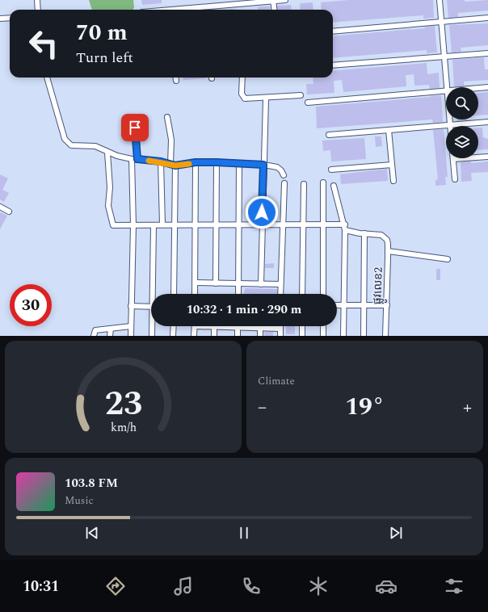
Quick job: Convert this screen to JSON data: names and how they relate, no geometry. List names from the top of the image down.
{
  "streets": {
    "street": ["ផ្លូវលេខ2"]
  },
  "page": {
    "turn": ["70 m", "Turn left"],
    "limit": "30",
    "trip": "10:32 · 1 min · 290 m",
    "tile": "Climate",
    "heat": ["−", "19°", "+"],
    "song": ["103.8 FM", "Music"],
    "tabs": "10:31",
    "gauge": ["23", "km/h"]
  }
}
